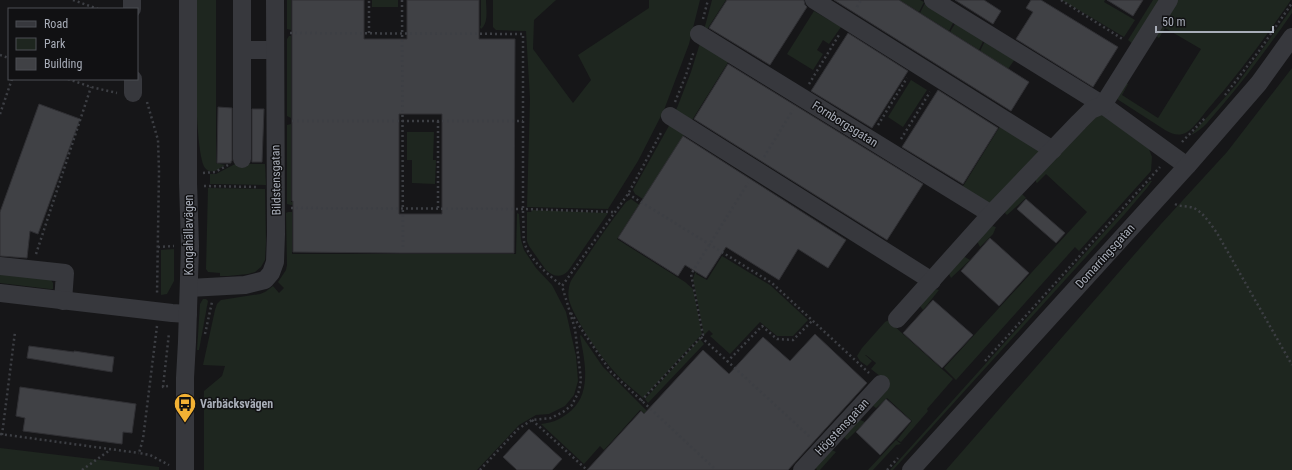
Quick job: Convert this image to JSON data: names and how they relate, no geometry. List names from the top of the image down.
{
  "streets": {
    "street": [
      "Fornborgsgatan",
      "Bildstensgatan",
      "Kongahällavägen",
      "Domarringsgatan",
      "Högstensgatan"
    ]
  },
  "crossings": [
    ["Bildstensgatan", "Kongahällavägen"]
  ],
  "places": {
    "bus stop": ["Vårbäcksvägen"]
  },
  "legend": ["Road", "Park", "Building"],
  "scale_bar": "50 m"
}
